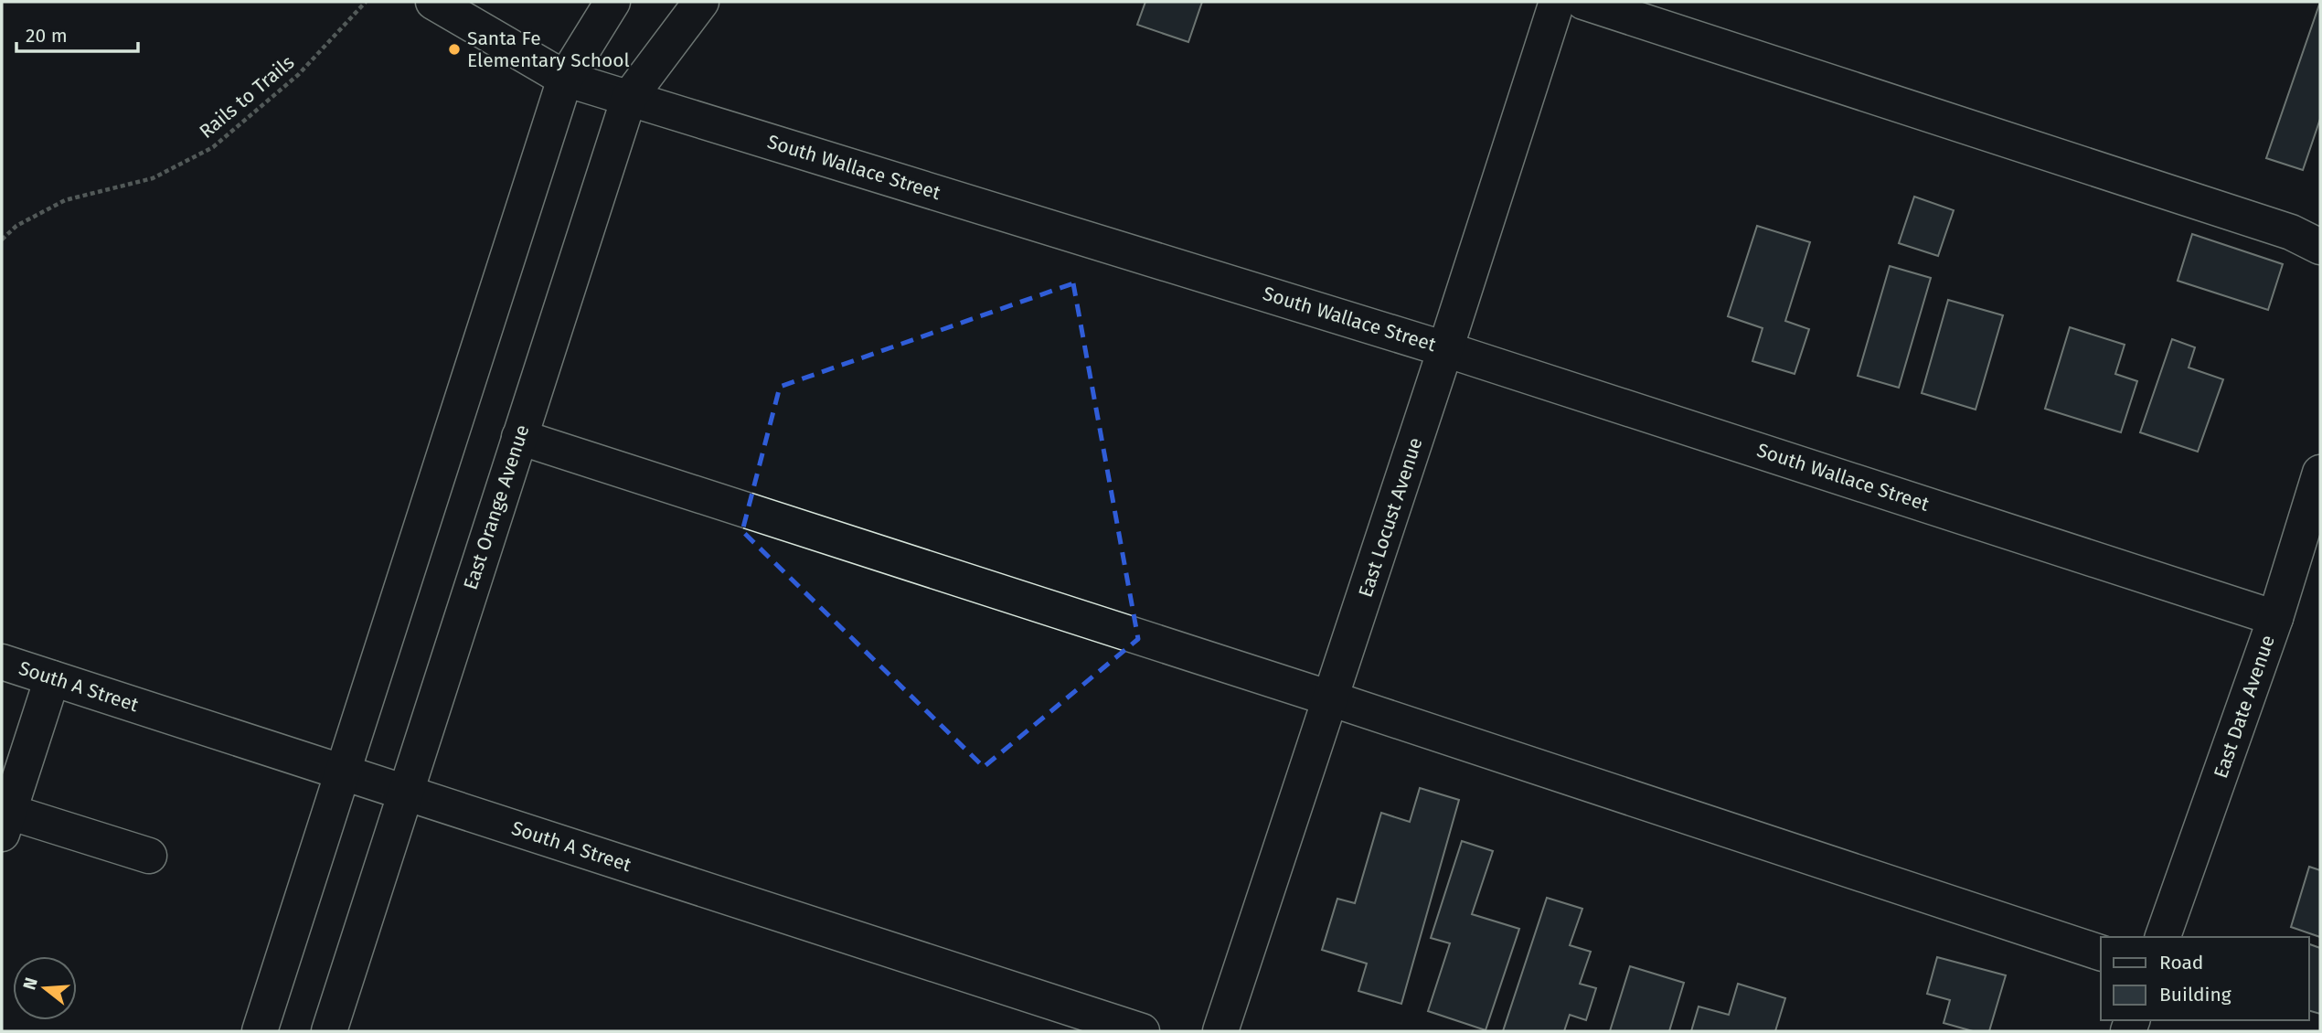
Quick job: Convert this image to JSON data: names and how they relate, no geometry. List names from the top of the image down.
{
  "streets": {
    "street": [
      "South Wallace Street",
      "East Orange Avenue",
      "East Locust Avenue",
      "South A Street",
      "East Date Avenue"
    ],
    "path": ["Rails to Trails"]
  },
  "crossings": [
    ["South Wallace Street", "East Orange Avenue"],
    ["South Wallace Street", "East Locust Avenue"],
    ["South Wallace Street", "East Date Avenue"],
    ["East Orange Avenue", "South A Street"]
  ],
  "places": ["Santa Fe Elementary School"],
  "legend": ["Road", "Building"],
  "scale_bar": "20 m",
  "north": "left"
}
